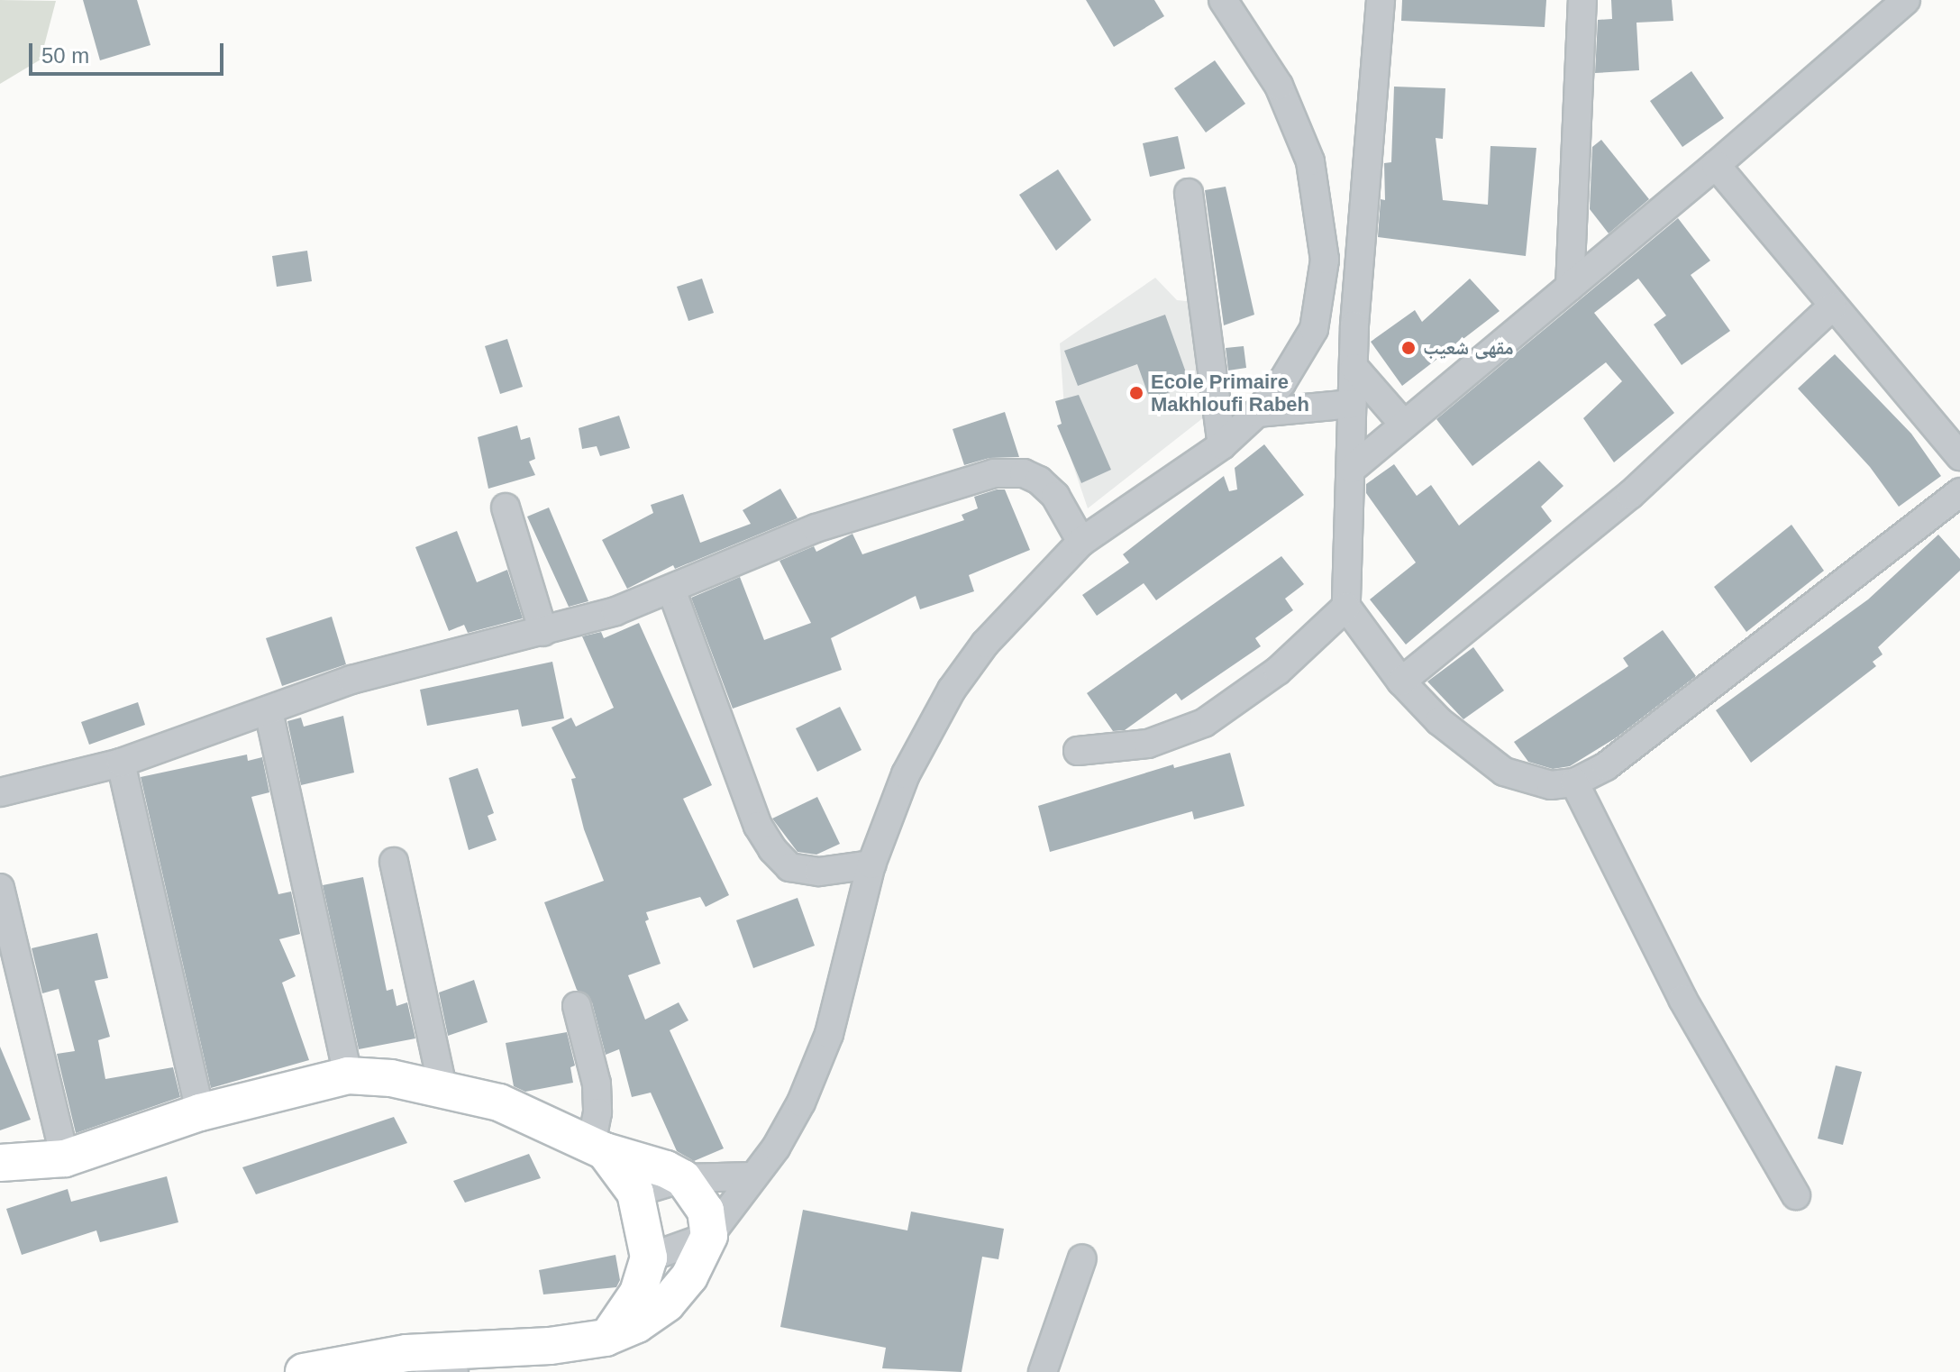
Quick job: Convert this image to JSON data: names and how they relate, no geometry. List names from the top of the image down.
{
  "places": ["مقهى شعيب", "Ecole Primaire Makhloufi Rabeh"],
  "scale_bar": "50 m"
}
